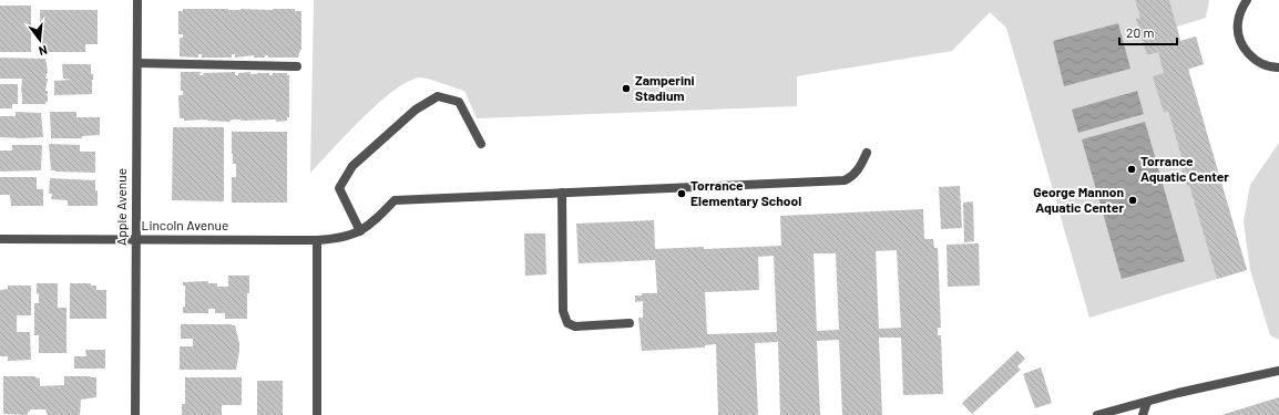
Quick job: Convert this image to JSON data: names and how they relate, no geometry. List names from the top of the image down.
{
  "streets": {
    "street": ["Apple Avenue", "Lincoln Avenue"]
  },
  "crossings": [
    ["Apple Avenue", "Lincoln Avenue"]
  ],
  "places": [
    "Zamperini Stadium",
    "Torrance Aquatic Center",
    "Torrance Elementary School",
    "George Mannon Aquatic Center"
  ],
  "scale_bar": "20 m",
  "north": "bottom"
}
